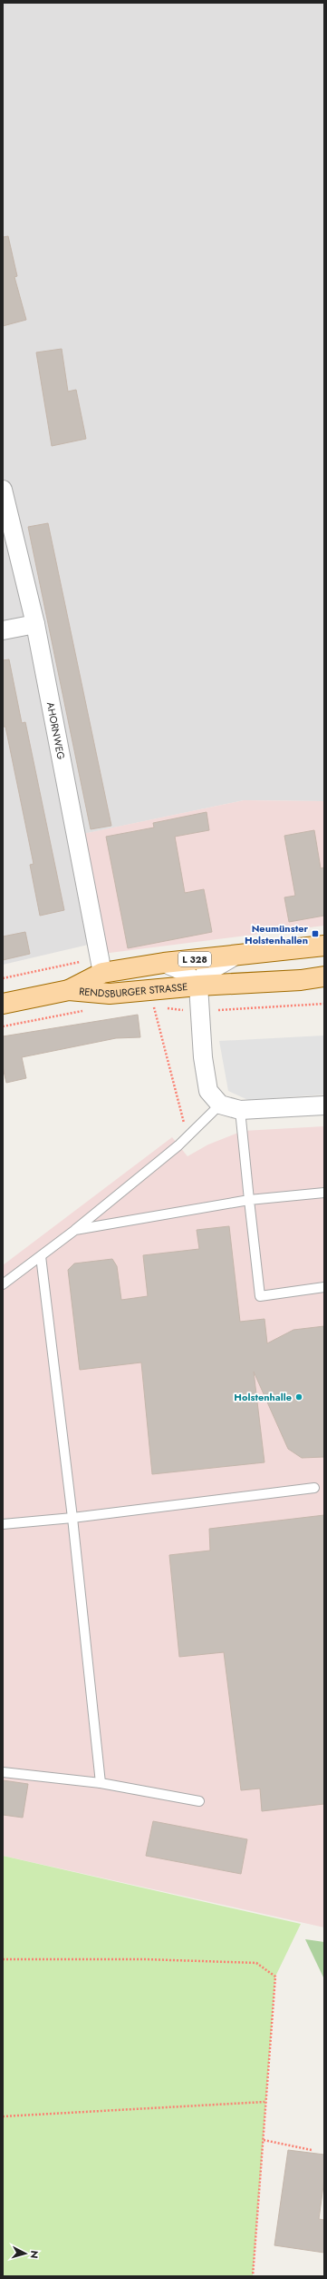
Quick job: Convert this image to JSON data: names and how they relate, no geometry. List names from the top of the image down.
{
  "streets": {
    "main road": ["L 328", "RENDSBURGER STRASSE"],
    "street": ["AHORNWEG"]
  },
  "crossings": [
    ["AHORNWEG", "RENDSBURGER STRASSE"]
  ],
  "places": {
    "transit": ["Neumünster Holstenhallen"],
    "other": ["Holstenhalle"]
  },
  "north": "right"
}
